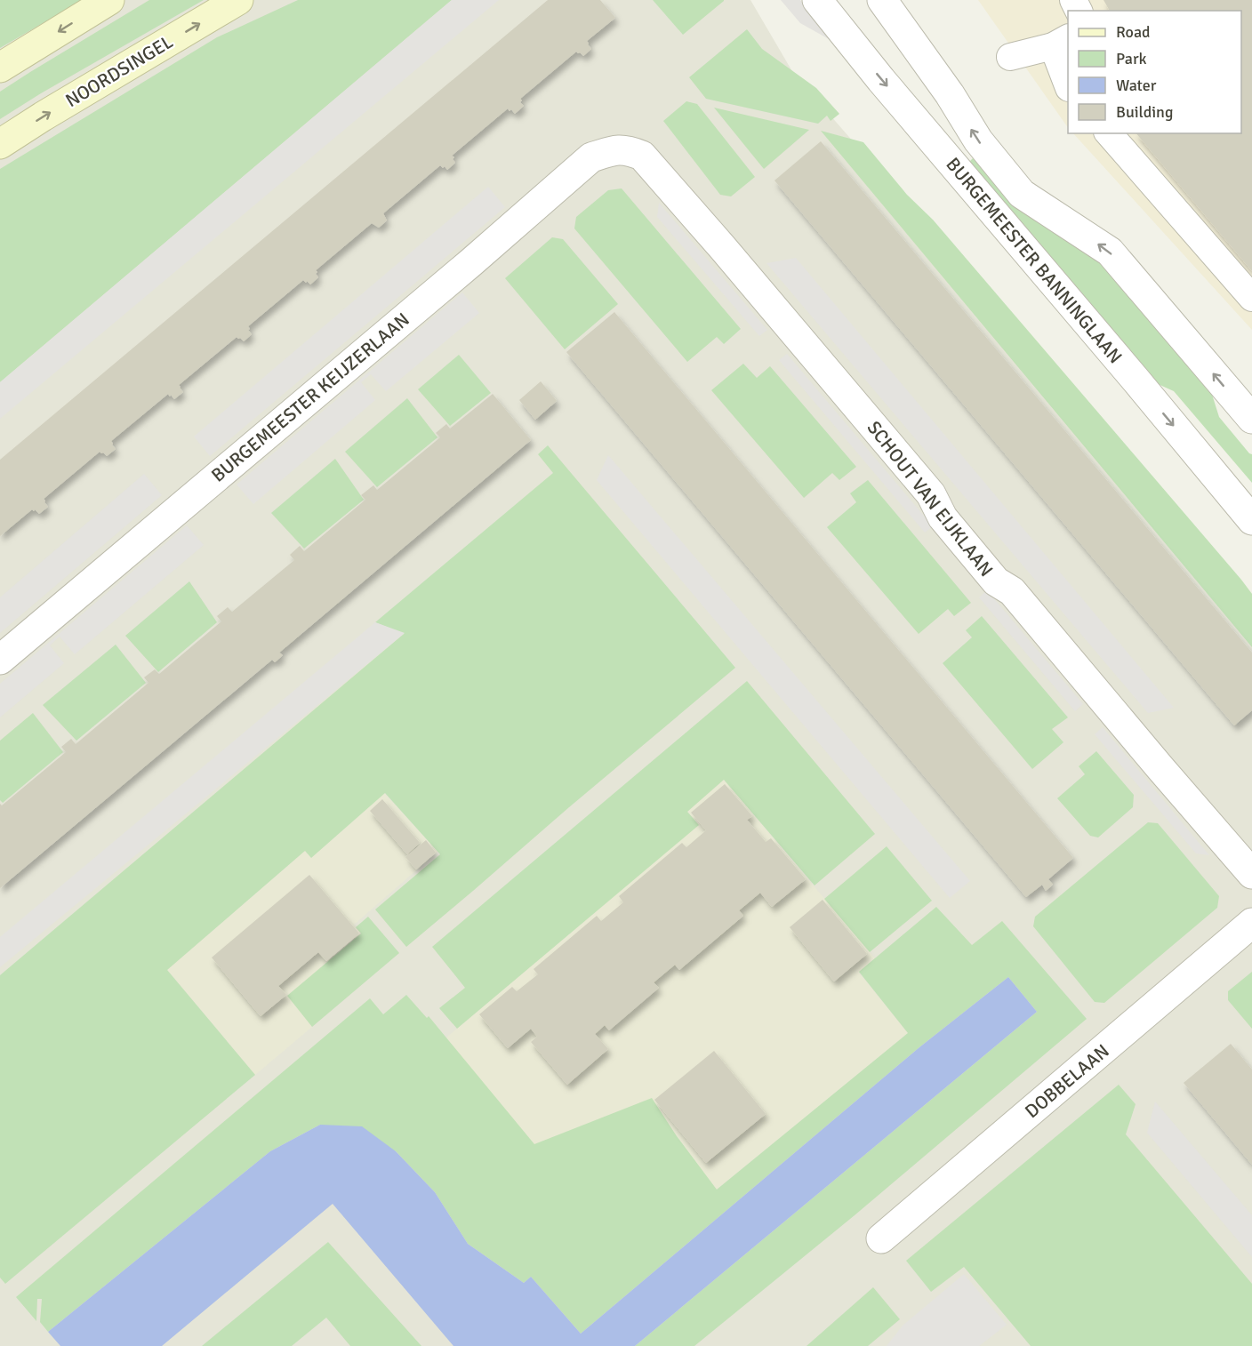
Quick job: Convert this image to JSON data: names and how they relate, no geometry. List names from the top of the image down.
{
  "streets": {
    "main road": ["NOORDSINGEL"],
    "street": [
      "BURGEMEESTER BANNINGLAAN",
      "BURGEMEESTER KEIJZERLAAN",
      "SCHOUT VAN EIJKLAAN",
      "DOBBELAAN"
    ]
  },
  "crossings": [
    ["BURGEMEESTER KEIJZERLAAN", "SCHOUT VAN EIJKLAAN"]
  ],
  "legend": [
    "Road",
    "Park",
    "Water",
    "Building"
  ]
}
